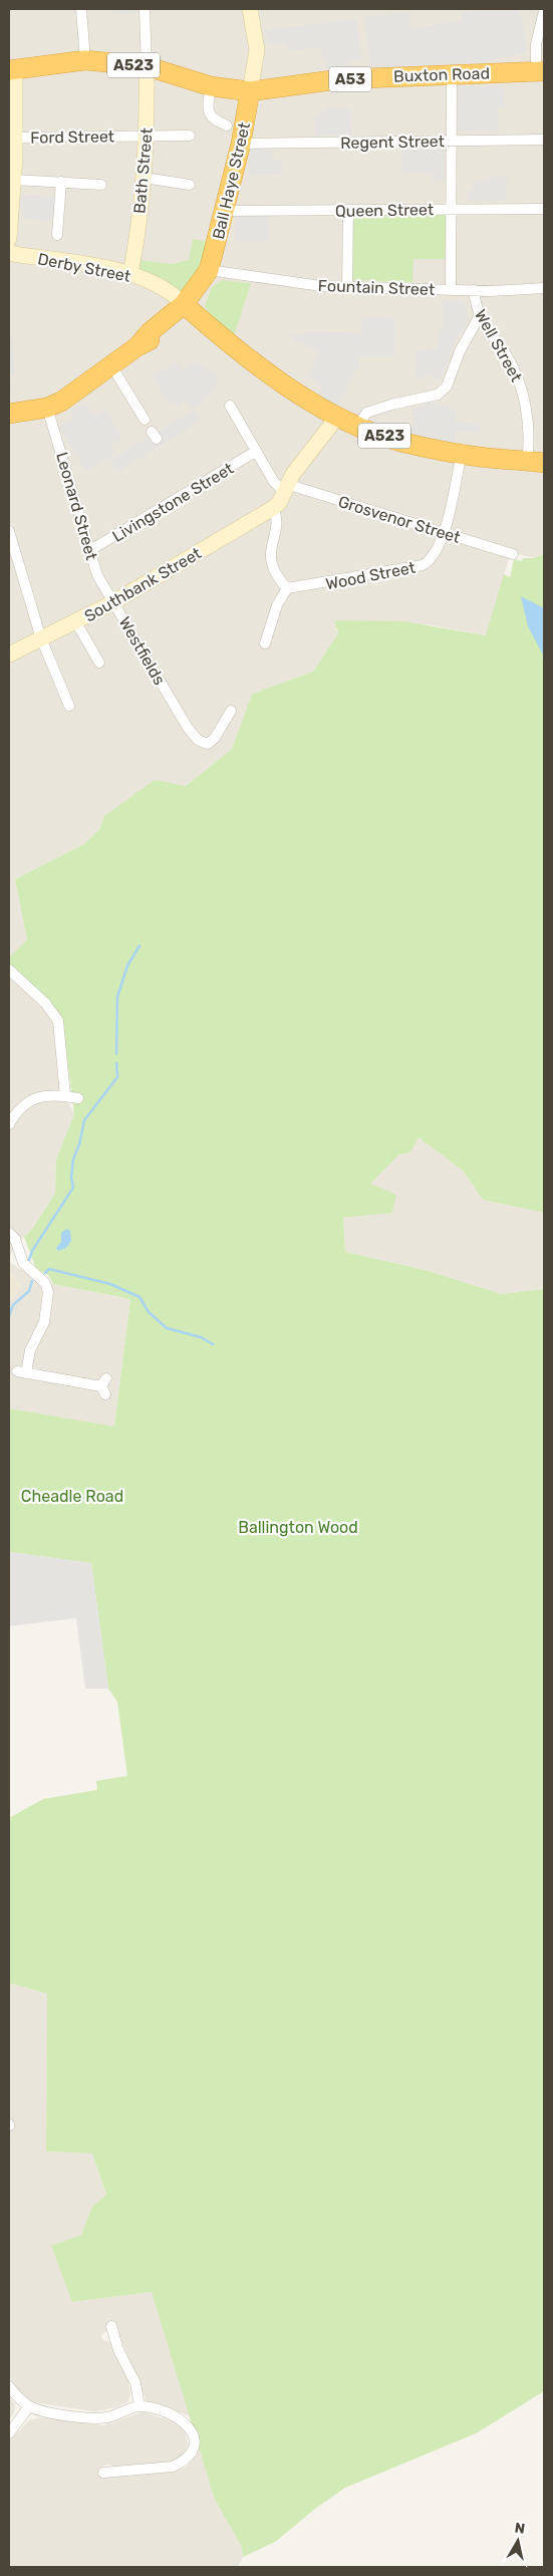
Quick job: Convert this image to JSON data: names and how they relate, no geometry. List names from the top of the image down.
{
  "streets": {
    "highway": [
      "A523",
      "Buxton Road",
      "A53",
      "Ball Haye Street"
    ],
    "street": [
      "Ford Street",
      "Regent Street",
      "Bath Street",
      "Queen Street",
      "Derby Street",
      "Fountain Street",
      "Well Street",
      "Livingstone Street",
      "Leonard Street",
      "Grosvenor Street",
      "Wood Street",
      "Southbank Street",
      "Westfields"
    ]
  },
  "crossings": [
    ["A523", "Buxton Road"],
    ["A523", "Bath Street"],
    ["A523", "Ball Haye Street"],
    ["A523", "Derby Street"],
    ["A523", "Well Street"],
    ["A523", "Wood Street"],
    ["Buxton Road", "Ball Haye Street"],
    ["Ford Street", "Bath Street"],
    ["Regent Street", "Ball Haye Street"],
    ["Bath Street", "Derby Street"],
    ["Ball Haye Street", "Queen Street"],
    ["Ball Haye Street", "Derby Street"],
    ["Ball Haye Street", "Fountain Street"],
    ["Ball Haye Street", "Leonard Street"],
    ["Fountain Street", "Well Street"],
    ["Livingstone Street", "Leonard Street"],
    ["Leonard Street", "Southbank Street"],
    ["Leonard Street", "Westfields"],
    ["Grosvenor Street", "Wood Street"],
    ["Southbank Street", "Westfields"]
  ],
  "parks": ["Cheadle Road", "Ballington Wood"],
  "north": "top"
}
